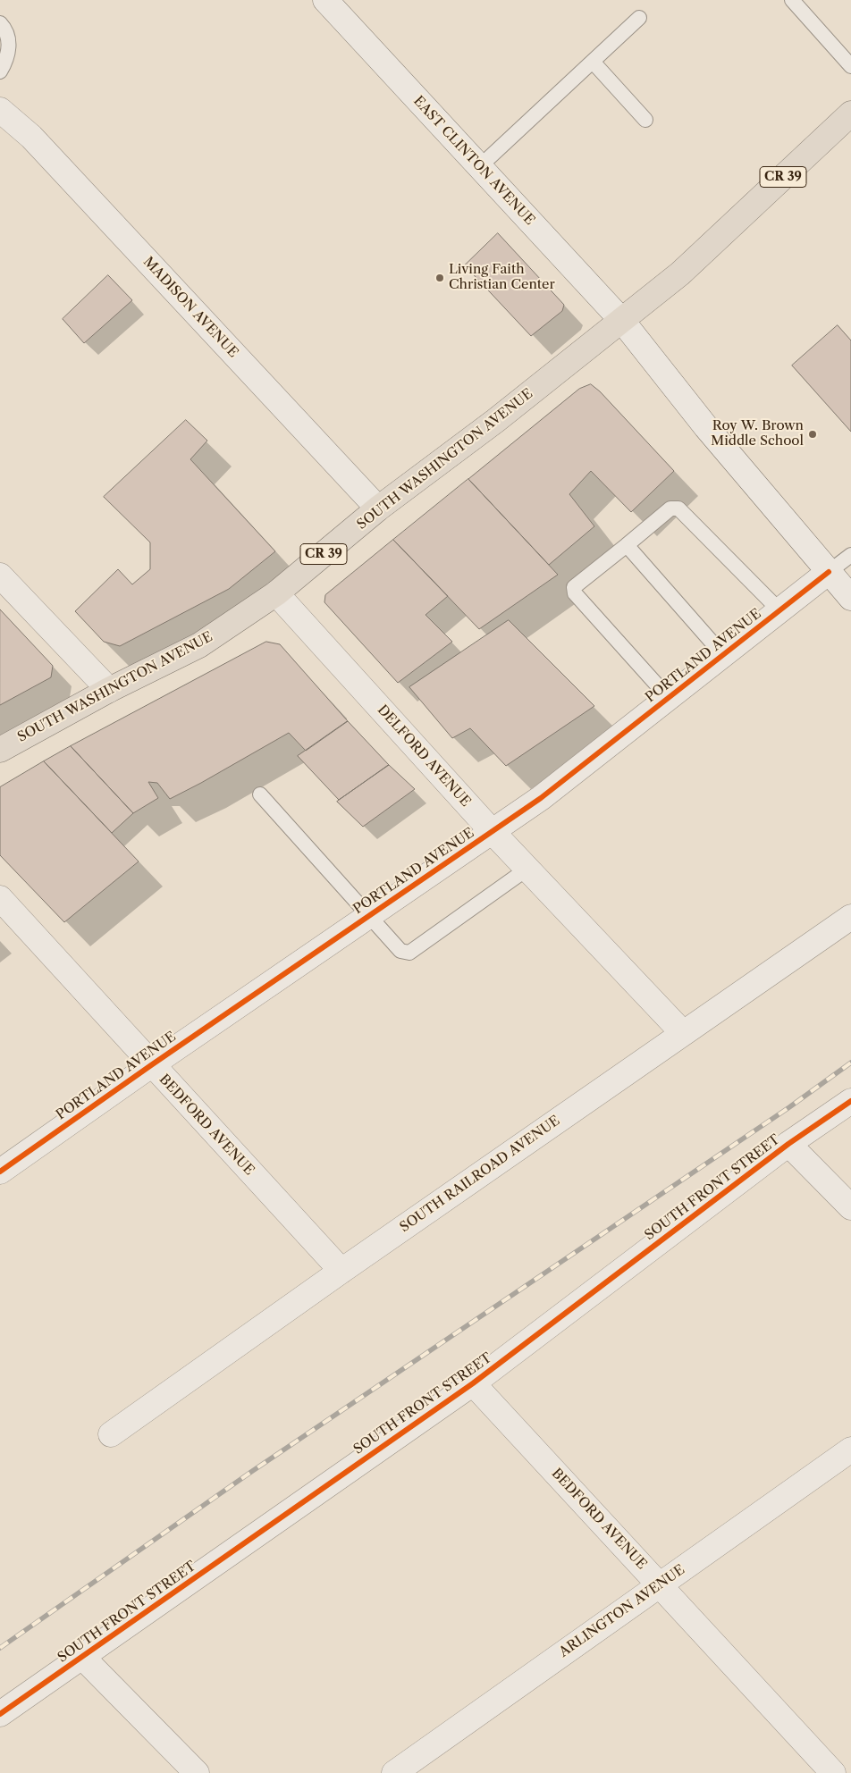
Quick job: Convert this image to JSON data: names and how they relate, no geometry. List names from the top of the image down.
{
  "streets": {
    "main road": ["CR 39", "SOUTH WASHINGTON AVENUE"],
    "street": [
      "EAST CLINTON AVENUE",
      "MADISON AVENUE",
      "PORTLAND AVENUE",
      "DELFORD AVENUE",
      "BEDFORD AVENUE",
      "SOUTH RAILROAD AVENUE",
      "SOUTH FRONT STREET",
      "ARLINGTON AVENUE"
    ]
  },
  "crossings": [
    ["EAST CLINTON AVENUE", "SOUTH WASHINGTON AVENUE"],
    ["EAST CLINTON AVENUE", "PORTLAND AVENUE"],
    ["MADISON AVENUE", "SOUTH WASHINGTON AVENUE"],
    ["SOUTH WASHINGTON AVENUE", "DELFORD AVENUE"],
    ["PORTLAND AVENUE", "DELFORD AVENUE"],
    ["PORTLAND AVENUE", "BEDFORD AVENUE"],
    ["DELFORD AVENUE", "SOUTH RAILROAD AVENUE"],
    ["BEDFORD AVENUE", "SOUTH RAILROAD AVENUE"],
    ["BEDFORD AVENUE", "SOUTH FRONT STREET"],
    ["BEDFORD AVENUE", "ARLINGTON AVENUE"]
  ],
  "places": ["Living Faith Christian Center", "Roy W. Brown Middle School"]
}
